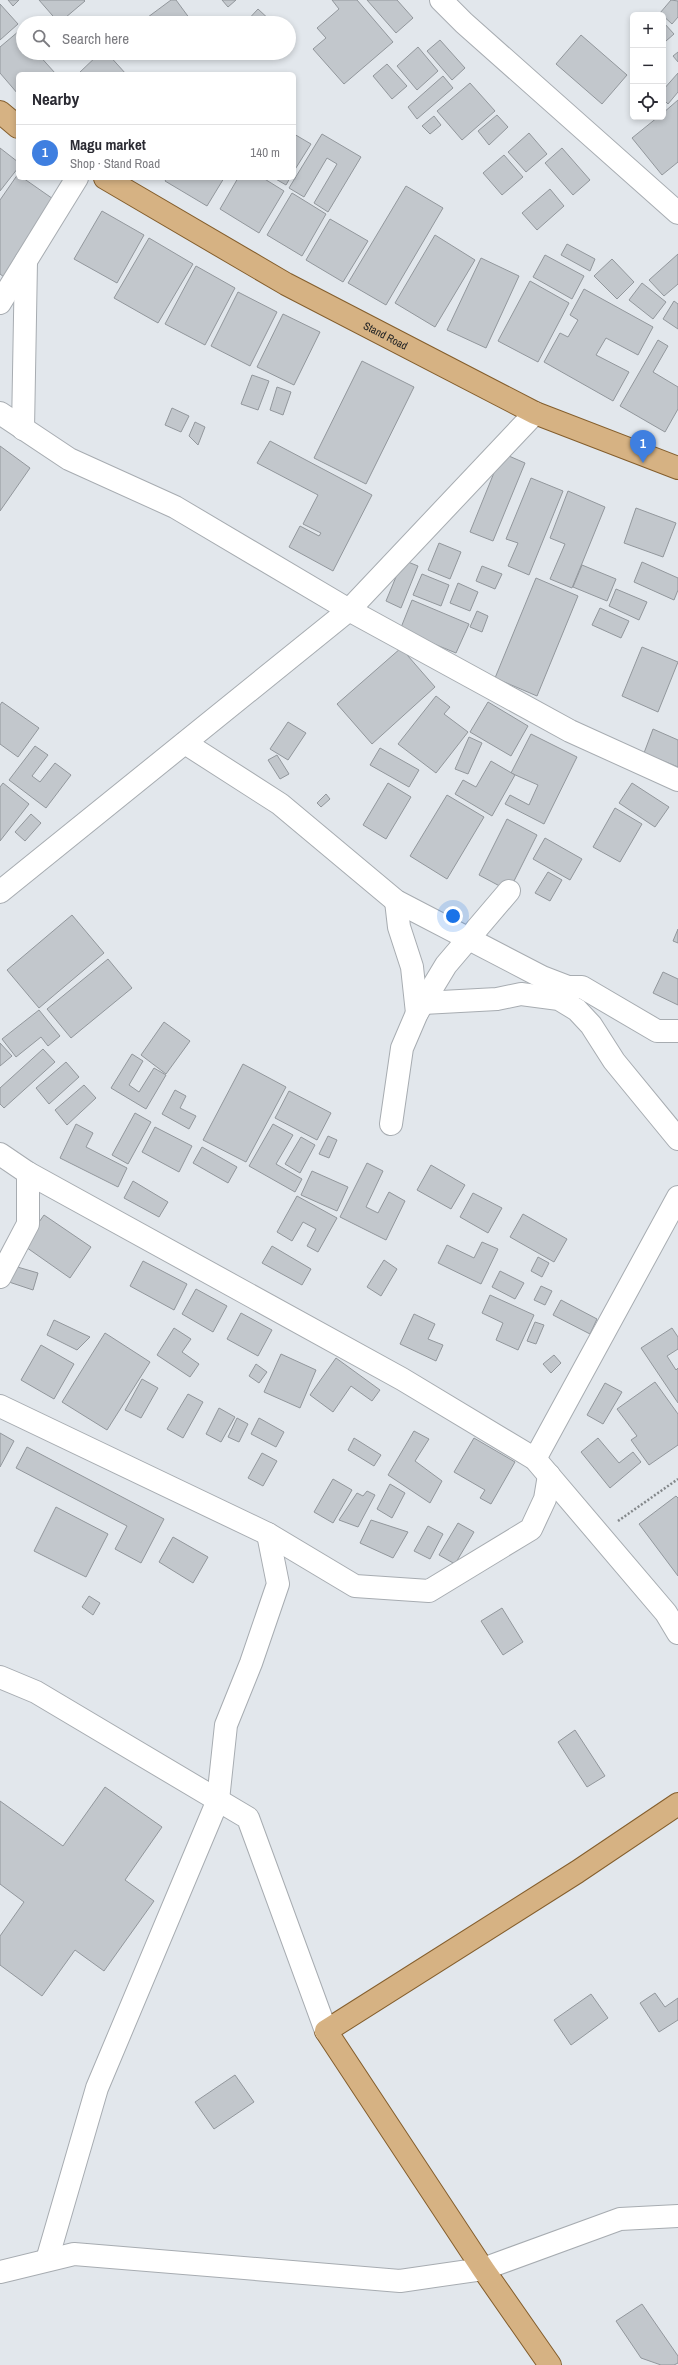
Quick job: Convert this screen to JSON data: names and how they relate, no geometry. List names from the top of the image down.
{
  "streets": {
    "main road": ["Stand Road"]
  },
  "page": {
    "map_buttons": ["+", "−"],
    "search": "Search here",
    "heading": "Nearby",
    "list": [
      {
        "mark": "1",
        "name": "Magu market",
        "note": "Shop · Stand Road",
        "value": "140 m"
      }
    ],
    "pins": "1"
  }
}
